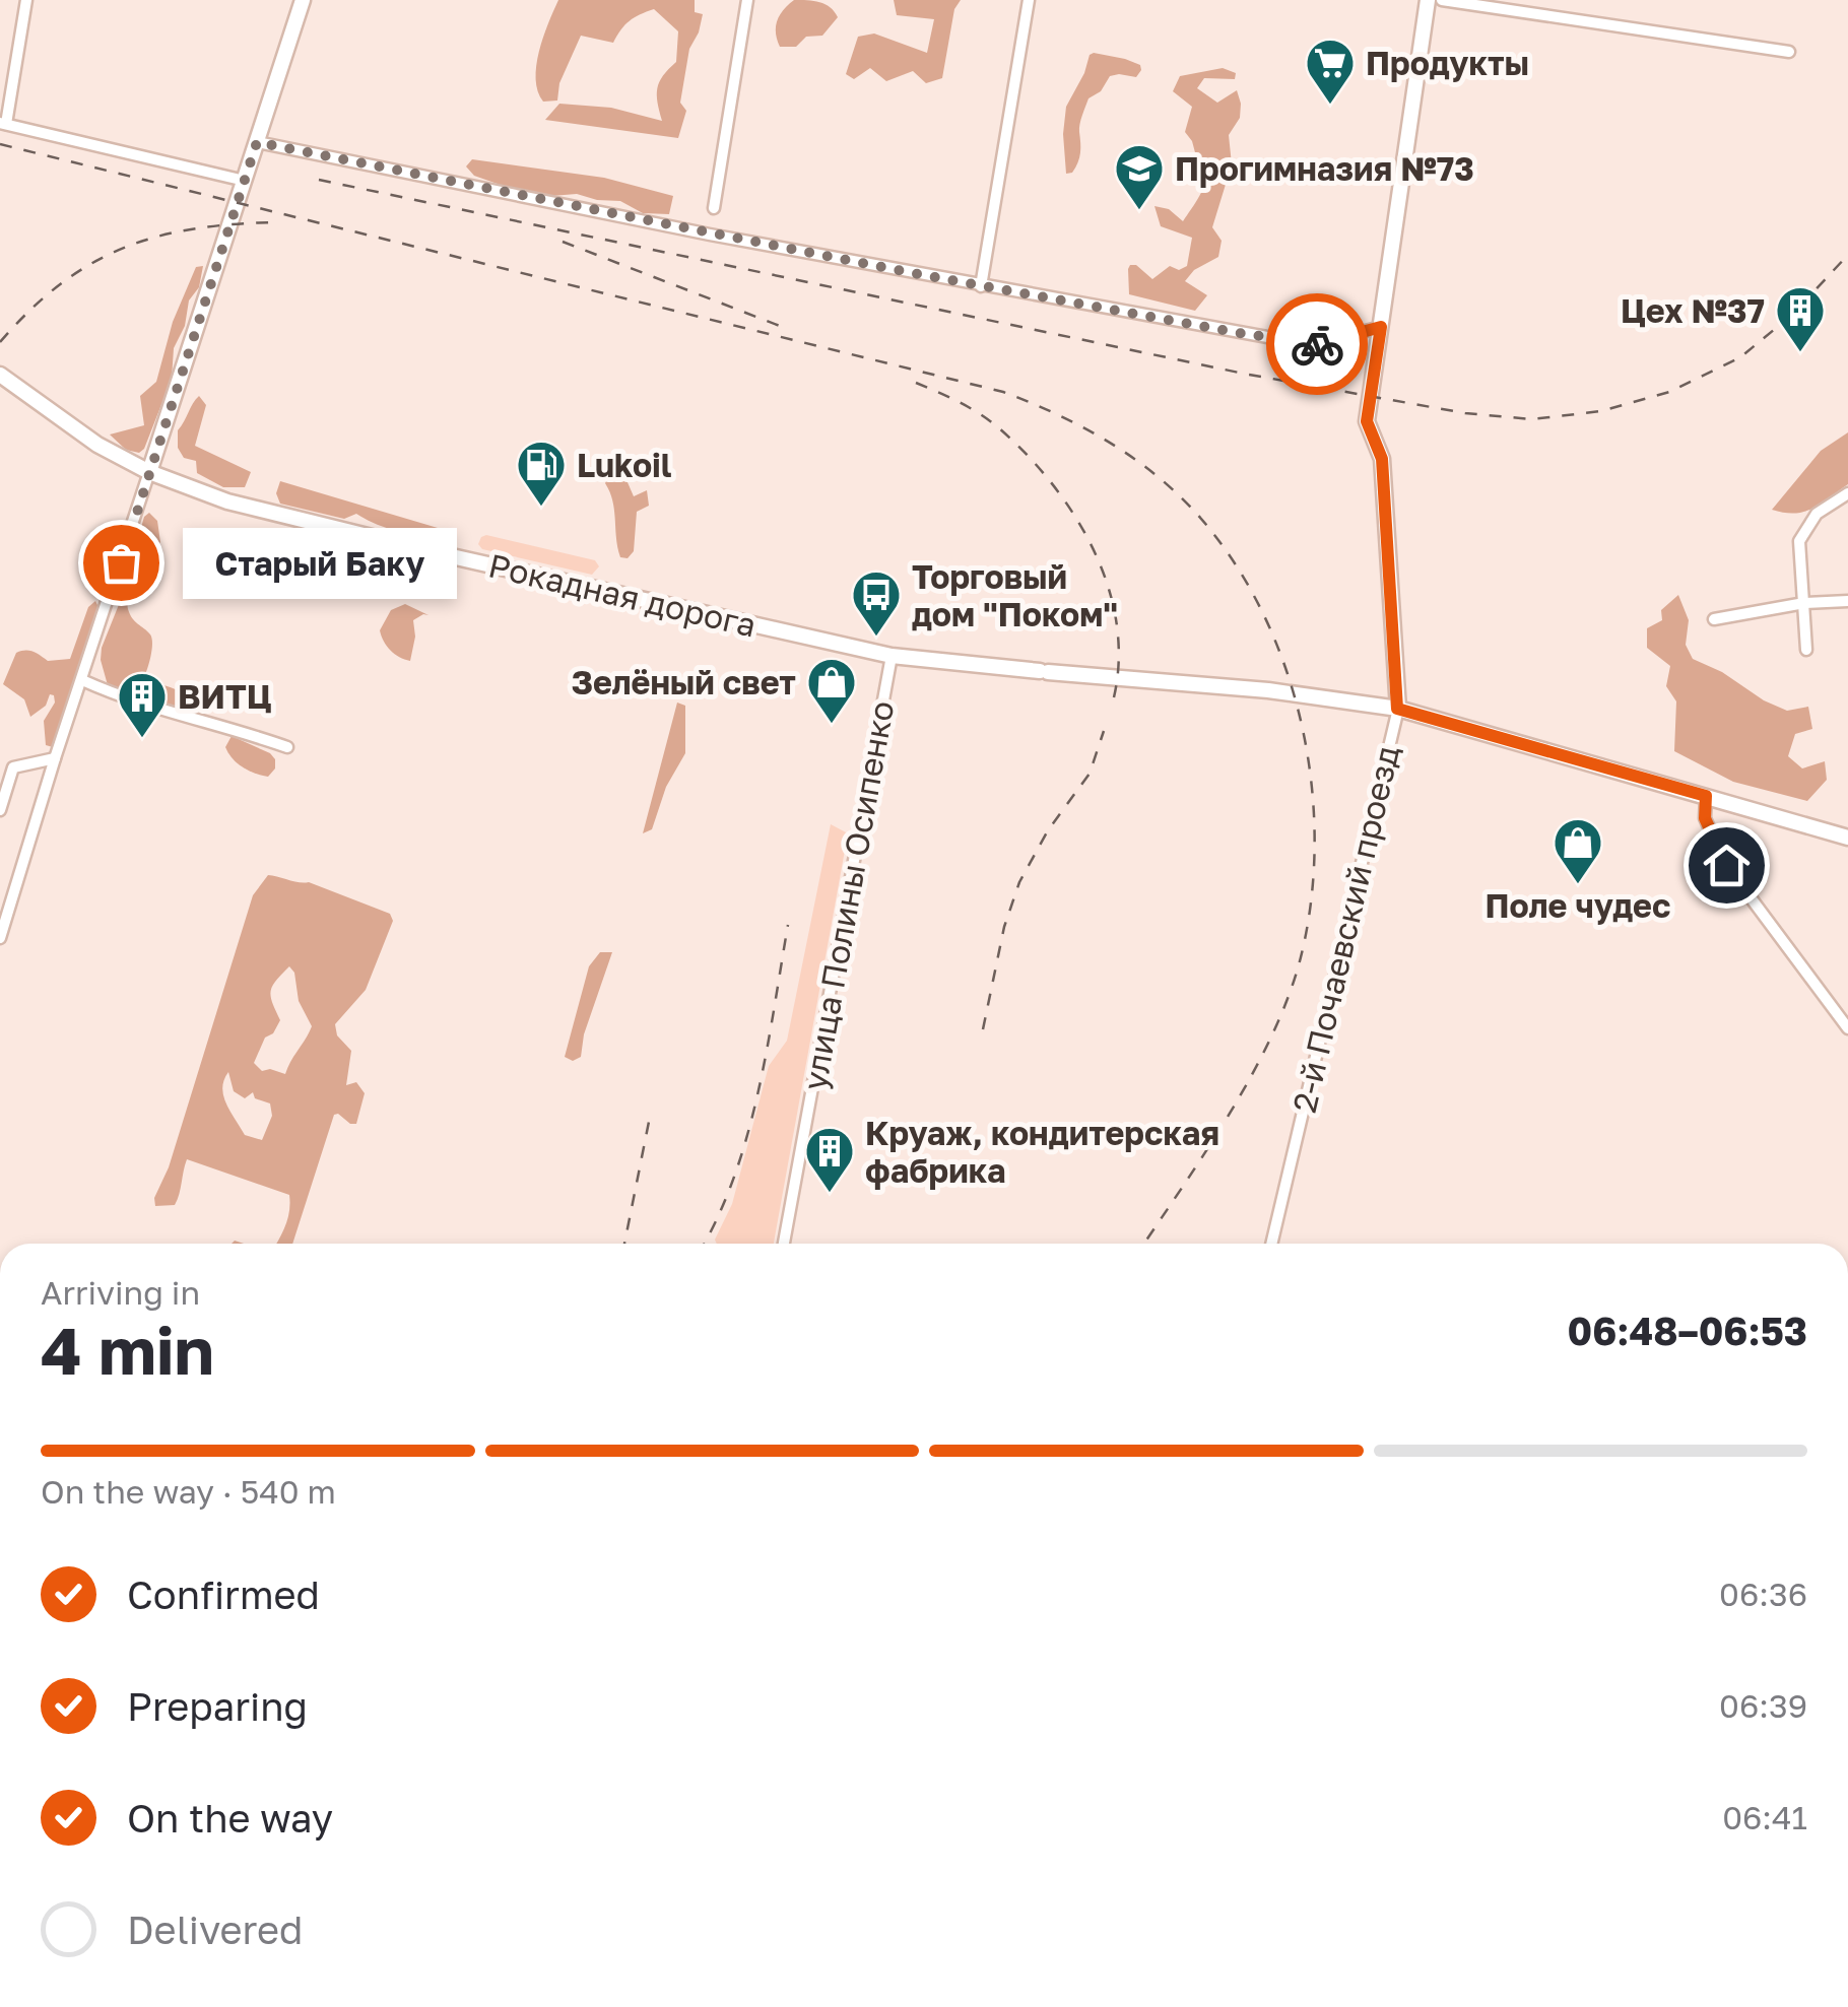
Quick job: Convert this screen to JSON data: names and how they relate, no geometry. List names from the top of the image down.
{
  "streets": {
    "main road": ["Рокадная дорога", "2-й Почаевский проезд"],
    "street": ["улица Полины Осипенко"]
  },
  "crossings": [
    ["Рокадная дорога", "улица Полины Осипенко"],
    ["Рокадная дорога", "2-й Почаевский проезд"]
  ],
  "places": {
    "supermarket": ["Продукты"],
    "school or university": ["Прогимназия №73"],
    "building": ["Цех №37", "ВИТЦ", "Круаж, кондитерская фабрика"],
    "fuel station": ["Lukoil"],
    "other": ["Старый Баку"],
    "bus stop": ["Торговый дом \"Поком\""],
    "shop": ["Зелёный свет", "Поле чудес"]
  },
  "page": {
    "bubble": "Старый Баку",
    "heading": ["4 min", "Arriving in", "06:48–06:53"],
    "bar": "On the way · 540 m",
    "list": [
      ["Confirmed", "06:36"],
      ["Preparing", "06:39"],
      ["On the way", "06:41"],
      "Delivered"
    ]
  }
}
